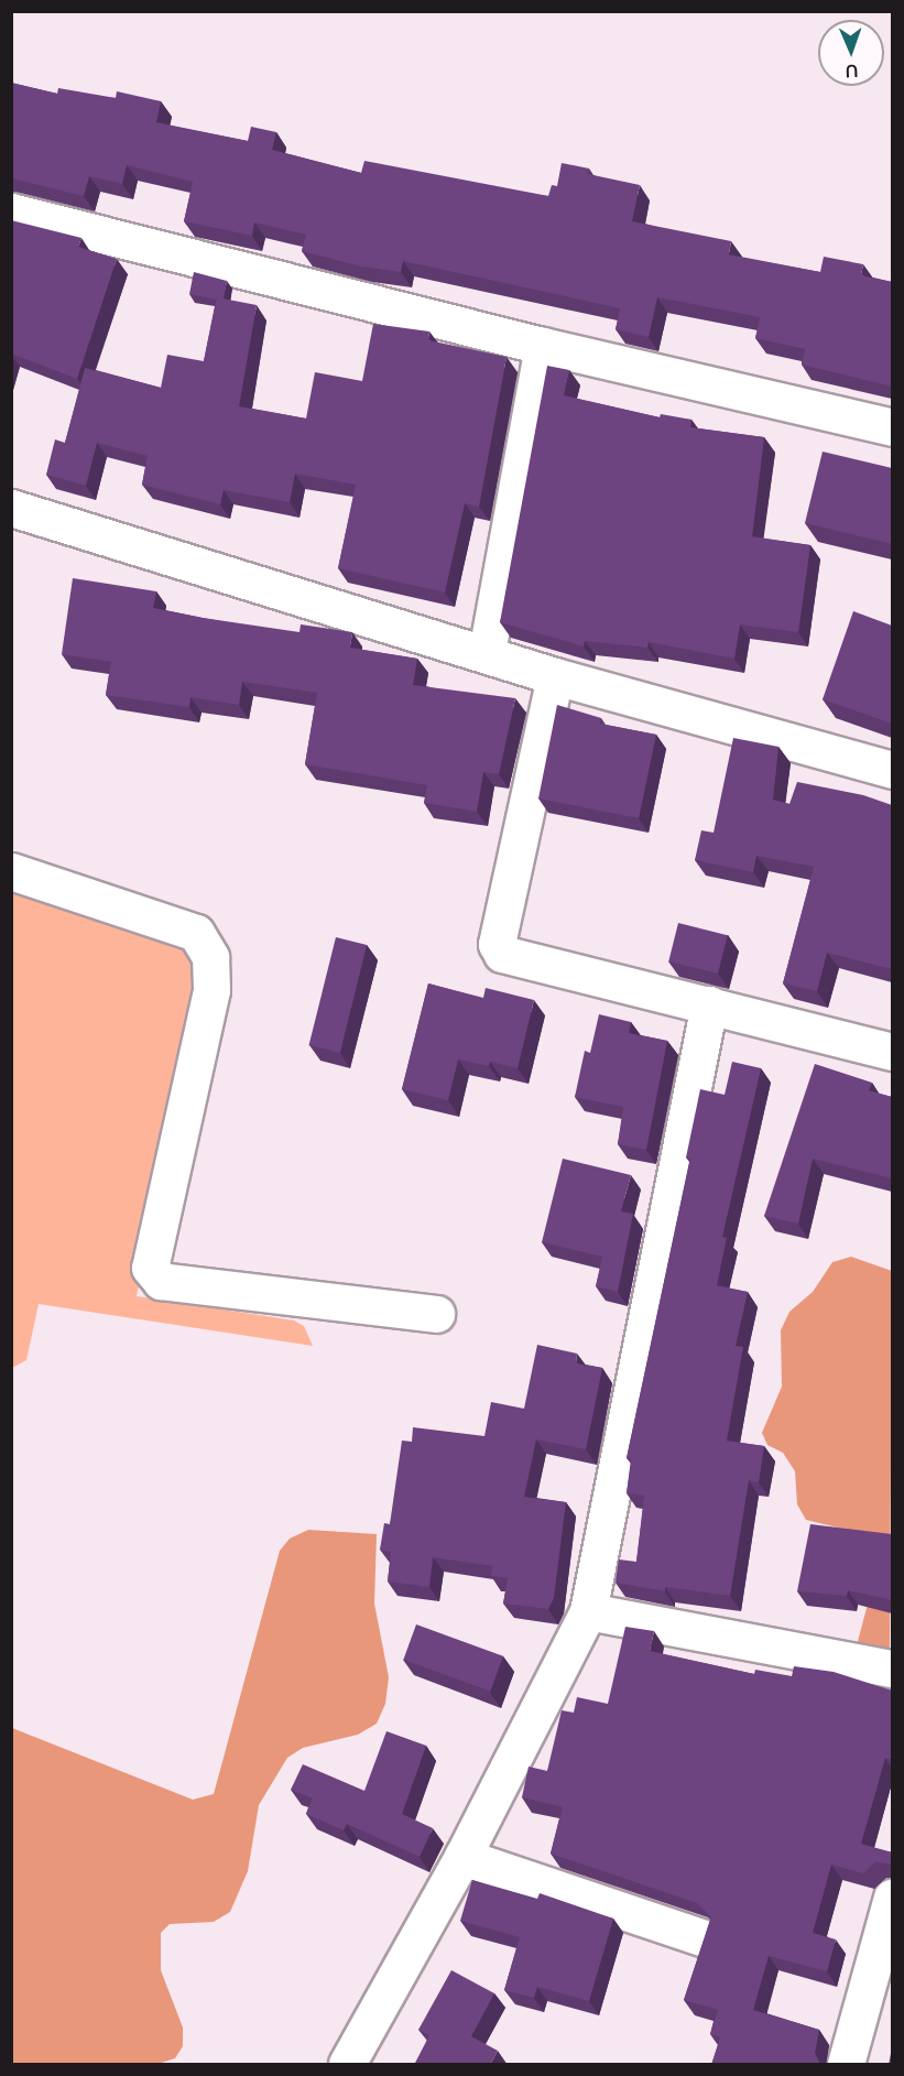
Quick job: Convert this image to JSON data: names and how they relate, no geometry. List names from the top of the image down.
{
  "north": "bottom"
}
